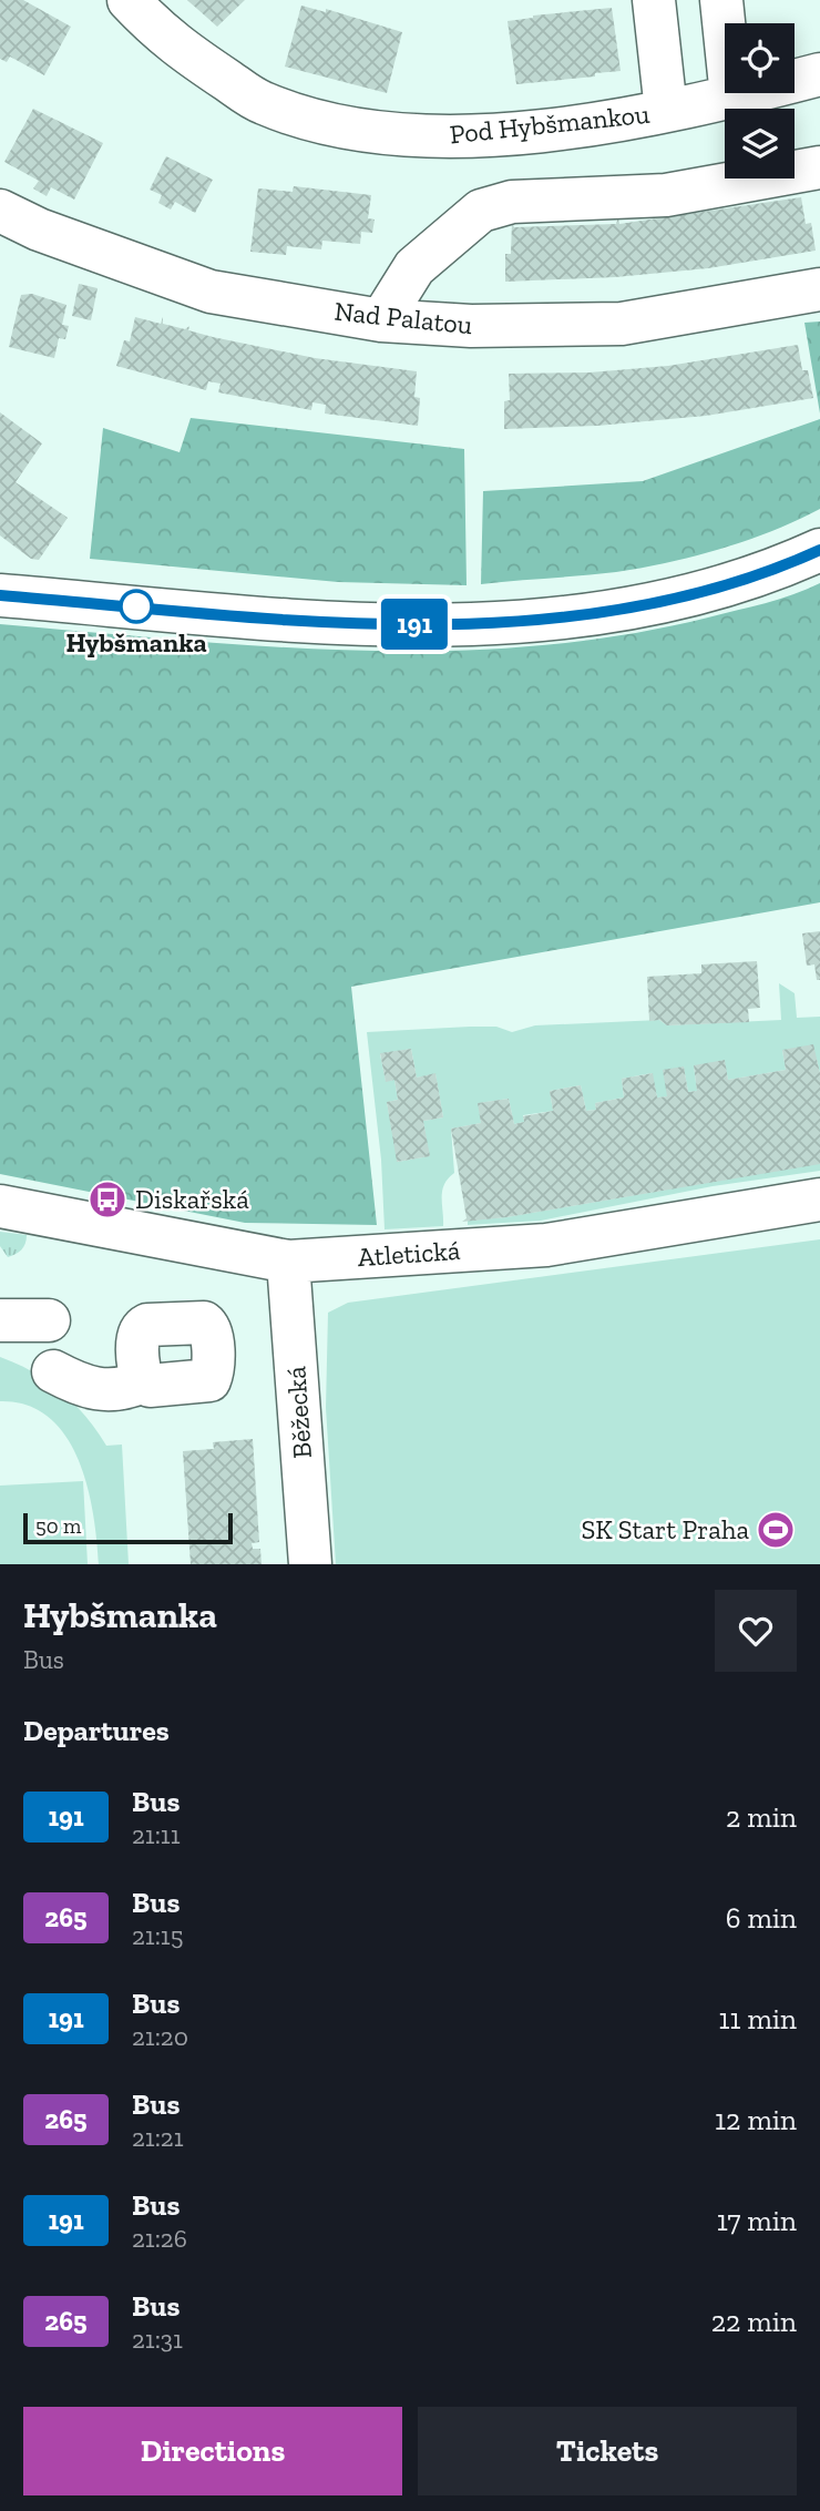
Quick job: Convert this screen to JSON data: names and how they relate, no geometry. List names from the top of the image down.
{
  "streets": {
    "street": [
      "Pod Hybšmankou",
      "Nad Palatou",
      "Atletická",
      "Běžecká"
    ]
  },
  "crossings": [
    ["Atletická", "Běžecká"]
  ],
  "places": {
    "other": ["Hybšmanka"],
    "bus stop": ["Diskařská"],
    "sports": ["SK Start Praha"]
  },
  "lines": ["bus line 191"],
  "scale_bar": "50 m",
  "page": {
    "on_map": "191",
    "scale": "50 m",
    "heading": [
      ["Hybšmanka", "Bus"],
      "Departures"
    ],
    "list": [
      {
        "mark": "191",
        "name": "Bus",
        "note": "21:11",
        "value": "2 min"
      },
      {
        "mark": "265",
        "name": "Bus",
        "note": "21:15",
        "value": "6 min"
      },
      {
        "mark": "191",
        "name": "Bus",
        "note": "21:20",
        "value": "11 min"
      },
      {
        "mark": "265",
        "name": "Bus",
        "note": "21:21",
        "value": "12 min"
      },
      {
        "mark": "191",
        "name": "Bus",
        "note": "21:26",
        "value": "17 min"
      },
      {
        "mark": "265",
        "name": "Bus",
        "note": "21:31",
        "value": "22 min"
      }
    ],
    "buttons": ["Directions", "Tickets"]
  }
}
